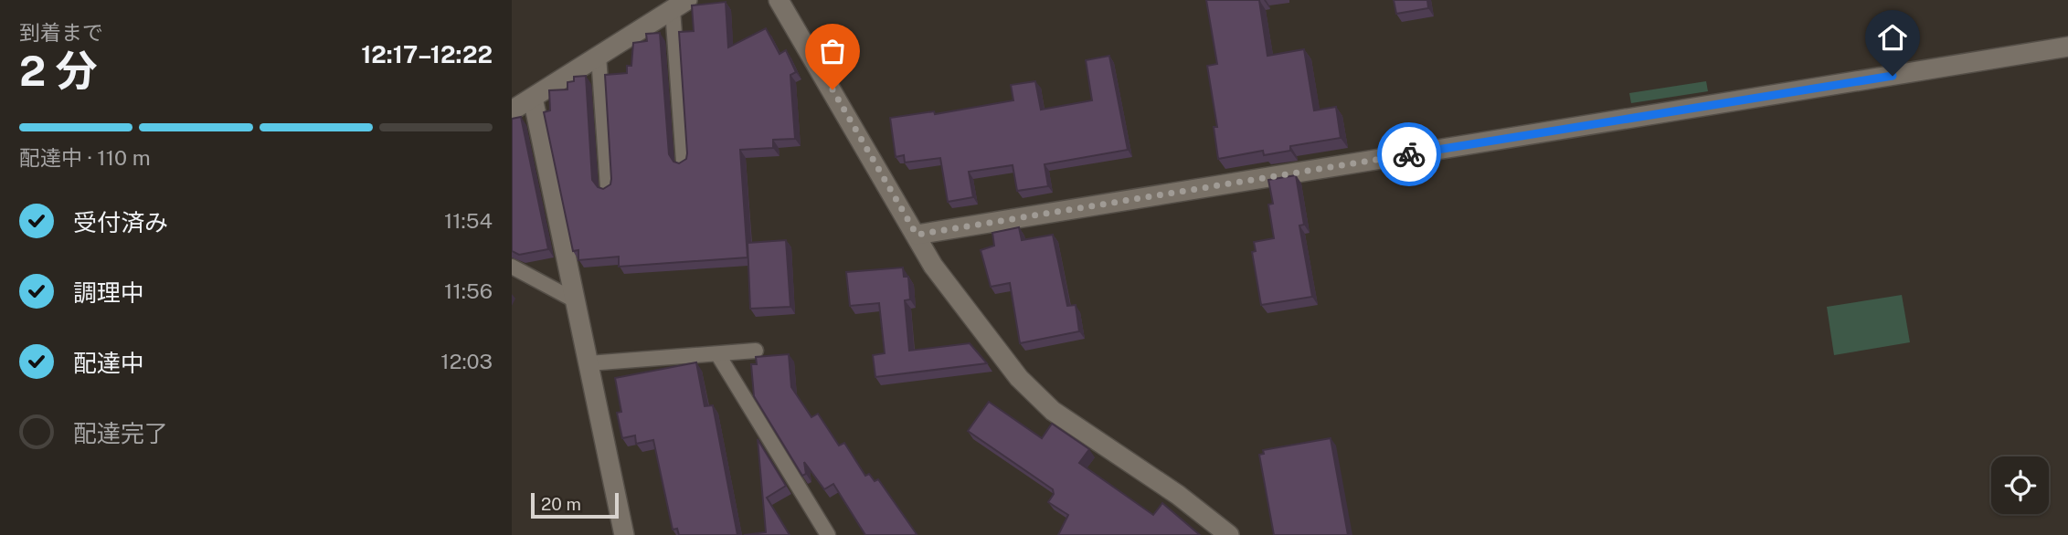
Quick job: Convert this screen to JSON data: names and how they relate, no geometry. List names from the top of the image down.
{
  "scale_bar": "20 m",
  "page": {
    "heading": ["2 分", "到着まで", "12:17–12:22"],
    "bar": "配達中 · 110 m",
    "list": [
      ["受付済み", "11:54"],
      ["調理中", "11:56"],
      ["配達中", "12:03"],
      "配達完了"
    ],
    "scale": "20 m"
  }
}
